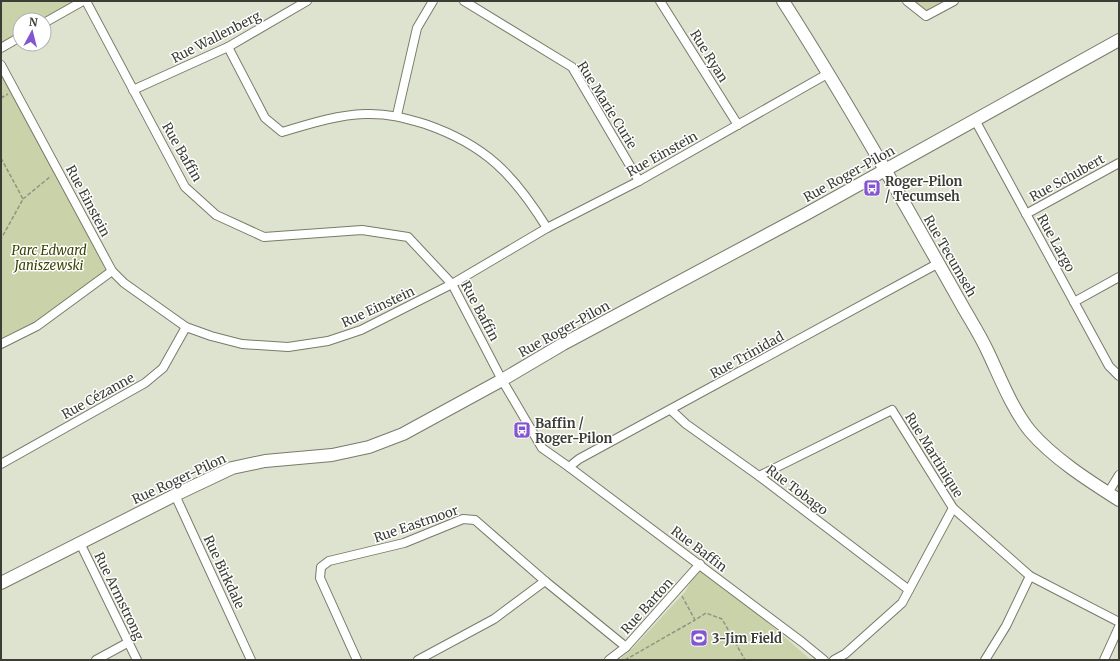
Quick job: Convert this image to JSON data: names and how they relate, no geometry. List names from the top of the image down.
{
  "streets": {
    "street": [
      "Rue Wallenberg",
      "Rue Ryan",
      "Rue Marie Curie",
      "Rue Baffin",
      "Rue Einstein",
      "Rue Roger-Pilon",
      "Rue Schubert",
      "Rue Largo",
      "Rue Tecumseh",
      "Rue Trinidad",
      "Rue Cézanne",
      "Rue Martinique",
      "Rue Tobago",
      "Rue Eastmoor",
      "Rue Birkdale",
      "Rue Armstrong",
      "Rue Barton"
    ]
  },
  "crossings": [
    ["Rue Wallenberg", "Rue Baffin"],
    ["Rue Ryan", "Rue Einstein"],
    ["Rue Marie Curie", "Rue Einstein"],
    ["Rue Baffin", "Rue Einstein"],
    ["Rue Baffin", "Rue Roger-Pilon"],
    ["Rue Baffin", "Rue Trinidad"],
    ["Rue Baffin", "Rue Barton"],
    ["Rue Einstein", "Rue Tecumseh"],
    ["Rue Einstein", "Rue Cézanne"],
    ["Rue Roger-Pilon", "Rue Largo"],
    ["Rue Roger-Pilon", "Rue Tecumseh"],
    ["Rue Roger-Pilon", "Rue Birkdale"],
    ["Rue Roger-Pilon", "Rue Armstrong"],
    ["Rue Schubert", "Rue Largo"],
    ["Rue Tecumseh", "Rue Trinidad"],
    ["Rue Trinidad", "Rue Tobago"],
    ["Rue Martinique", "Rue Tobago"],
    ["Rue Eastmoor", "Rue Barton"]
  ],
  "parks": ["Parc Edward Janiszewski"],
  "places": {
    "bus stop": ["Roger-Pilon / Tecumseh", "Baffin / Roger-Pilon"],
    "sports": ["3-Jim Field"]
  },
  "north": "top"
}
